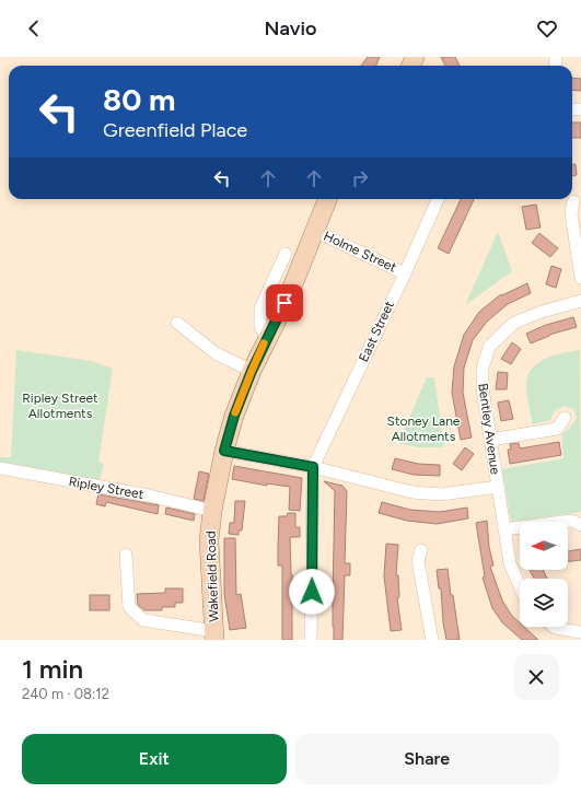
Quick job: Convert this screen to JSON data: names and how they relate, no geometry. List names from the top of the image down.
{
  "streets": {
    "main road": ["Wakefield Road"],
    "street": [
      "Holme Street",
      "East Street",
      "Bentley Avenue",
      "Ripley Street"
    ]
  },
  "crossings": [
    ["Holme Street", "East Street"],
    ["Holme Street", "Wakefield Road"],
    ["Ripley Street", "Wakefield Road"]
  ],
  "parks": ["Ripley Street Allotments", "Stoney Lane Allotments"],
  "north": "left",
  "page": {
    "header": "Navio",
    "turn": ["80 m", "Greenfield Place"],
    "heading": ["1 min", "240 m · 08:12"],
    "buttons": ["Exit", "Share"]
  }
}
